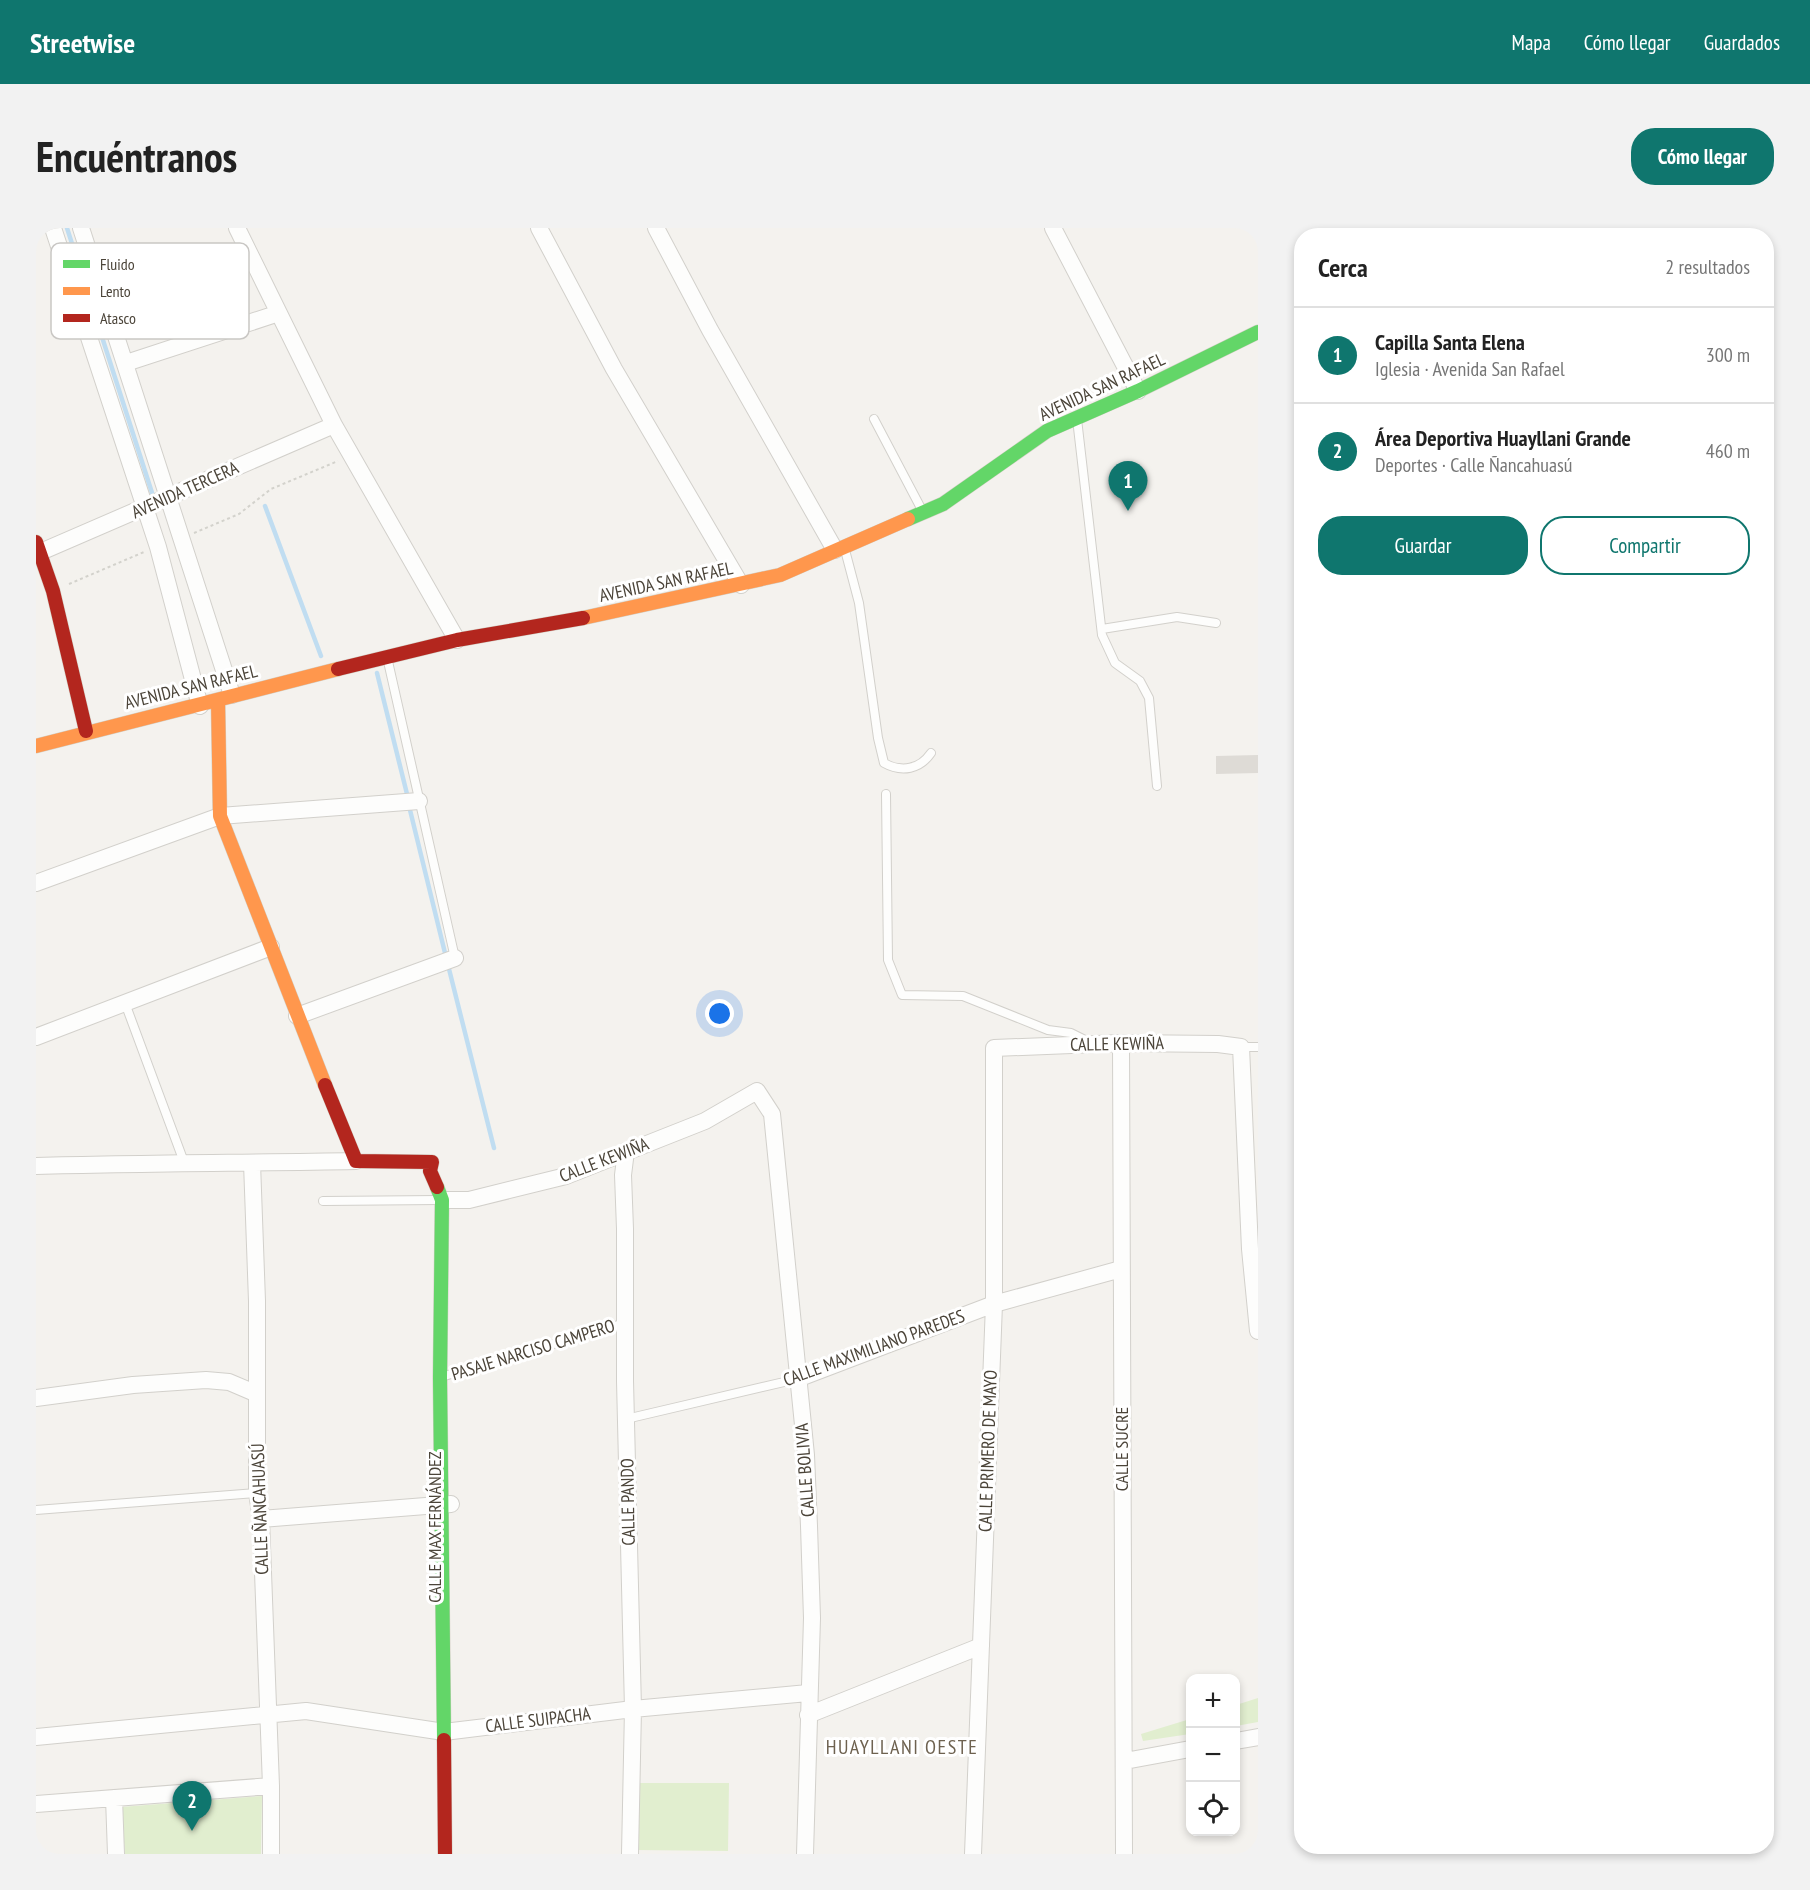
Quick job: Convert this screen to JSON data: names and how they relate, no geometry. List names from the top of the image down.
{
  "streets": {
    "street": [
      "AVENIDA SAN RAFAEL",
      "AVENIDA TERCERA",
      "CALLE KEWIÑA",
      "CALLE MAXIMILIANO PAREDES",
      "CALLE SUCRE",
      "CALLE PRIMERO DE MAYO",
      "CALLE BOLIVIA",
      "CALLE PANDO",
      "CALLE ÑANCAHUASÚ",
      "CALLE MAX FERNÁNDEZ",
      "CALLE SUIPACHA"
    ],
    "lane": ["PASAJE NARCISO CAMPERO"]
  },
  "crossings": [
    ["CALLE KEWIÑA", "CALLE SUCRE"],
    ["CALLE KEWIÑA", "CALLE PRIMERO DE MAYO"],
    ["CALLE KEWIÑA", "CALLE BOLIVIA"],
    ["CALLE KEWIÑA", "CALLE PANDO"],
    ["CALLE KEWIÑA", "CALLE MAX FERNÁNDEZ"],
    ["CALLE MAXIMILIANO PAREDES", "CALLE SUCRE"],
    ["CALLE MAXIMILIANO PAREDES", "CALLE PRIMERO DE MAYO"],
    ["CALLE MAXIMILIANO PAREDES", "CALLE BOLIVIA"],
    ["CALLE MAXIMILIANO PAREDES", "CALLE PANDO"],
    ["PASAJE NARCISO CAMPERO", "CALLE PANDO"],
    ["PASAJE NARCISO CAMPERO", "CALLE MAX FERNÁNDEZ"],
    ["CALLE BOLIVIA", "CALLE SUIPACHA"],
    ["CALLE PANDO", "CALLE SUIPACHA"],
    ["CALLE ÑANCAHUASÚ", "CALLE SUIPACHA"],
    ["CALLE MAX FERNÁNDEZ", "CALLE SUIPACHA"]
  ],
  "districts": ["HUAYLLANI OESTE"],
  "legend": ["Fluido", "Lento", "Atasco"],
  "page": {
    "header": "Streetwise",
    "nav": ["Mapa", "Cómo llegar", "Guardados"],
    "buttons": [
      "Cómo llegar",
      ["Guardar", "Compartir"]
    ],
    "title": "Encuéntranos",
    "heading": ["Cerca", "2 resultados"],
    "list": [
      {
        "mark": "1",
        "name": "Capilla Santa Elena",
        "note": "Iglesia · Avenida San Rafael",
        "value": "300 m"
      },
      {
        "mark": "2",
        "name": "Área Deportiva Huayllani Grande",
        "note": "Deportes · Calle Ñancahuasú",
        "value": "460 m"
      }
    ],
    "pins": ["1", "2"],
    "map_buttons": ["+", "−"]
  }
}
